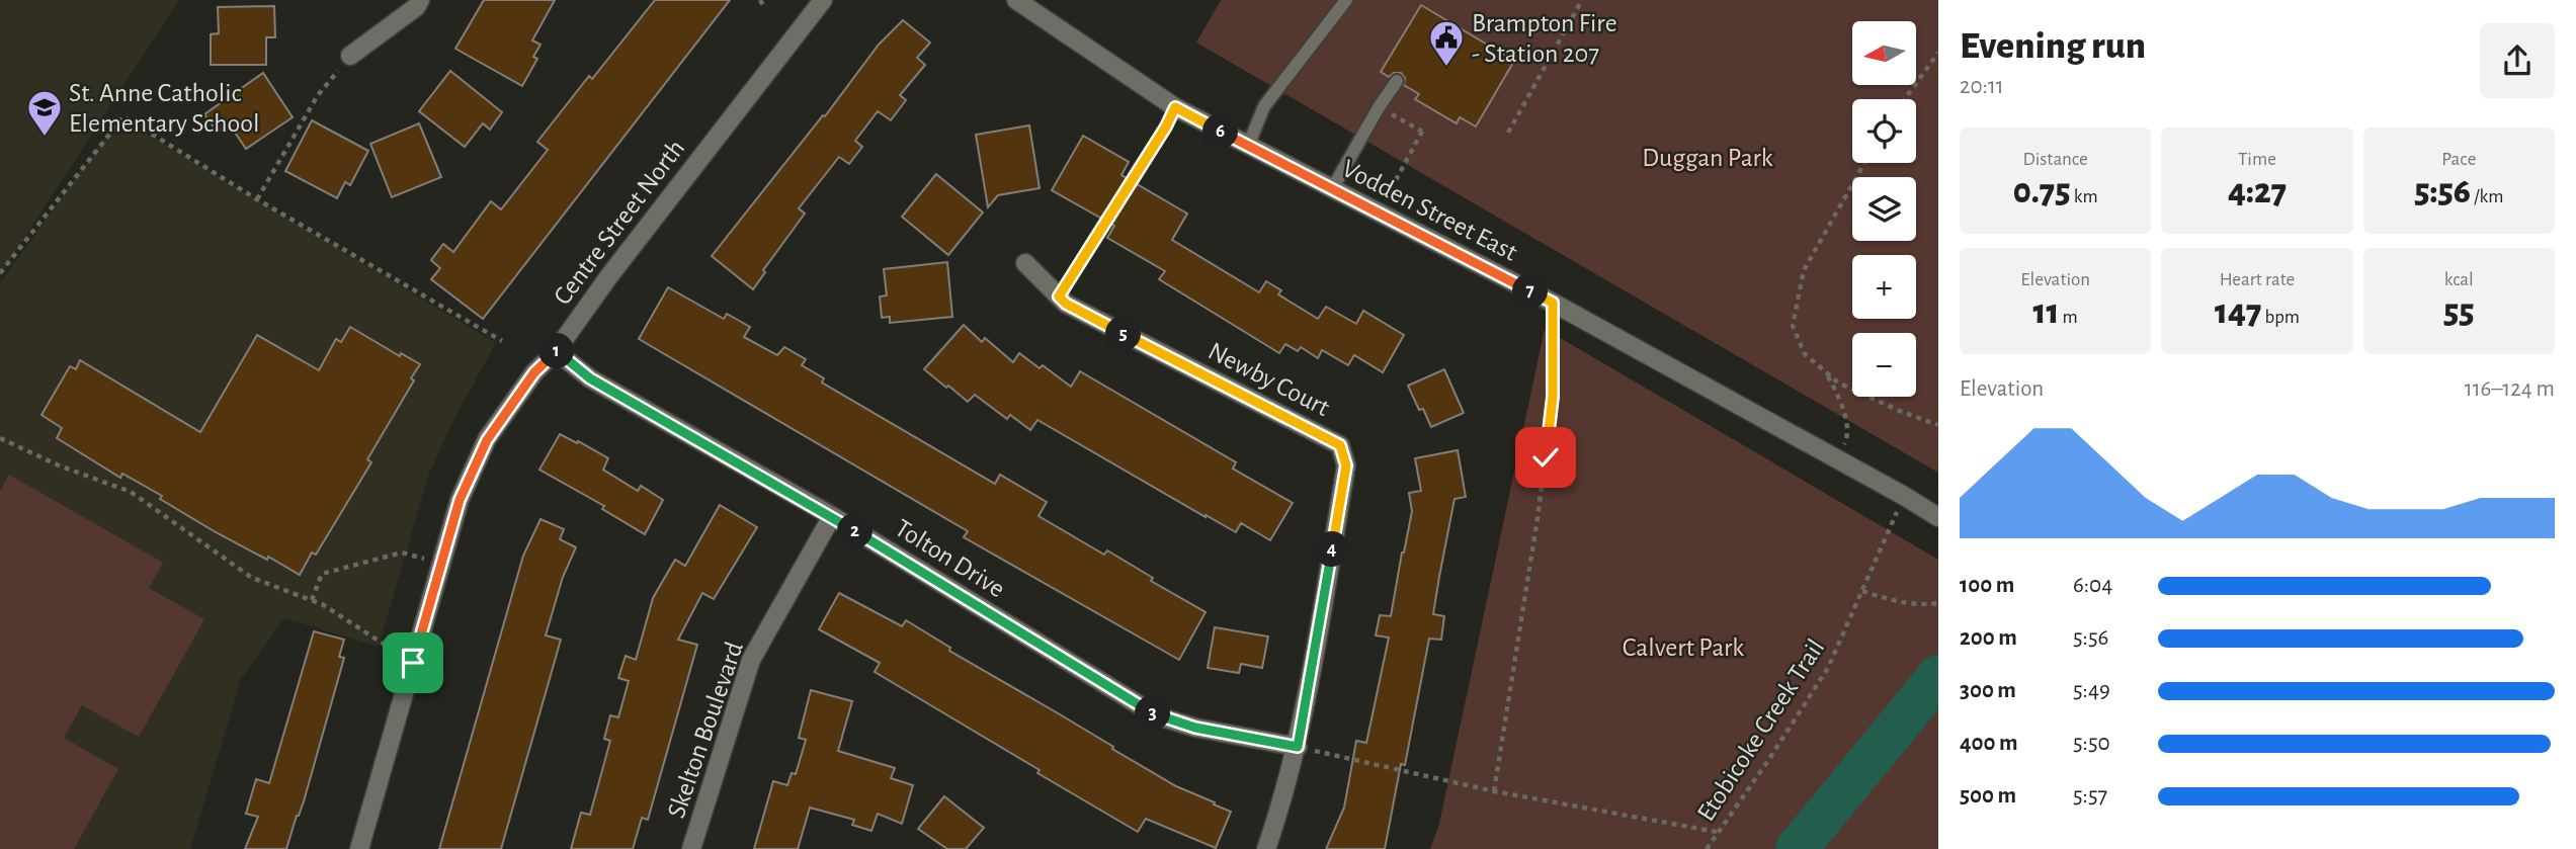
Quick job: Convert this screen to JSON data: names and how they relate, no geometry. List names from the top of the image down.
{
  "streets": {
    "street": [
      "Vodden Street East",
      "Centre Street North",
      "Newby Court",
      "Tolton Drive",
      "Skelton Boulevard"
    ],
    "path": ["Etobicoke Creek Trail"]
  },
  "crossings": [
    ["Vodden Street East", "Etobicoke Creek Trail"],
    ["Centre Street North", "Tolton Drive"],
    ["Newby Court", "Tolton Drive"],
    ["Tolton Drive", "Skelton Boulevard"]
  ],
  "parks": ["Duggan Park", "Calvert Park"],
  "places": {
    "public building": ["Brampton Fire - Station 207"],
    "school or university": ["St. Anne Catholic Elementary School"]
  },
  "north": "left",
  "page": {
    "heading": ["Evening run", "20:11"],
    "map_buttons": ["+", "−"],
    "pins": [
      "6",
      "7",
      "5",
      "1",
      "2",
      "4",
      "3"
    ],
    "stats": [
      ["Distance", "0.75 km"],
      ["Time", "4:27"],
      ["Pace", "5:56 /km"],
      ["Elevation", "11 m"],
      ["Heart rate", "147 bpm"],
      ["kcal", "55"]
    ],
    "chart": ["Elevation", "116–124 m"],
    "list": [
      {
        "name": "100 m",
        "note": "6:04"
      },
      {
        "name": "200 m",
        "note": "5:56"
      },
      {
        "name": "300 m",
        "note": "5:49"
      },
      {
        "name": "400 m",
        "note": "5:50"
      },
      {
        "name": "500 m",
        "note": "5:57"
      }
    ]
  }
}
